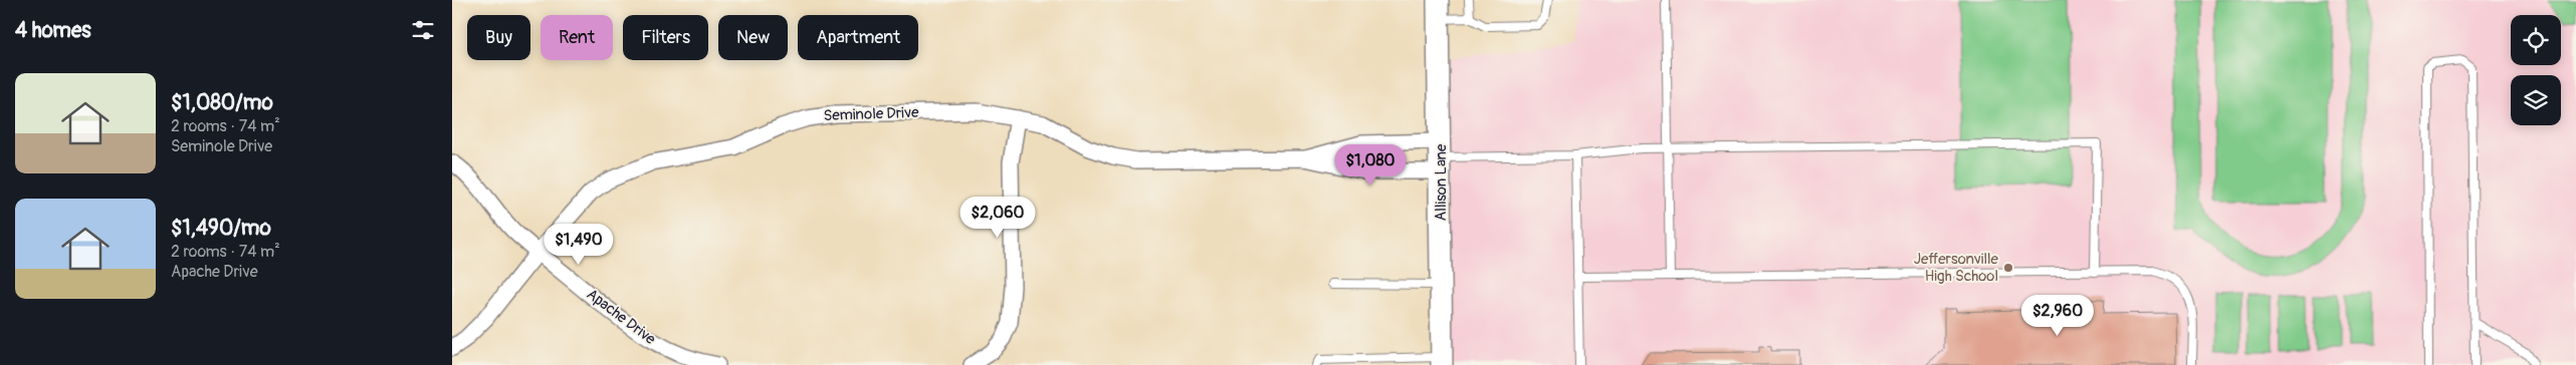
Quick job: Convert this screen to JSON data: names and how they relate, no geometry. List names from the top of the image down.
{
  "streets": {
    "main road": ["Allison Lane"],
    "street": ["Seminole Drive", "Apache Drive"]
  },
  "crossings": [
    ["Seminole Drive", "Allison Lane"],
    ["Seminole Drive", "Apache Drive"]
  ],
  "places": ["Jeffersonville High School"],
  "page": {
    "heading": "4 homes",
    "chip": [
      "Buy",
      "Rent",
      "Filters",
      "New",
      "Apartment"
    ],
    "list": [
      {
        "name": "$1,080/mo",
        "note": "2 rooms · 74 m² · Seminole Drive"
      },
      {
        "name": "$1,490/mo",
        "note": "2 rooms · 74 m² · Apache Drive"
      }
    ],
    "price": [
      "$1,080",
      "$2,060",
      "$1,490",
      "$2,960"
    ]
  }
}
